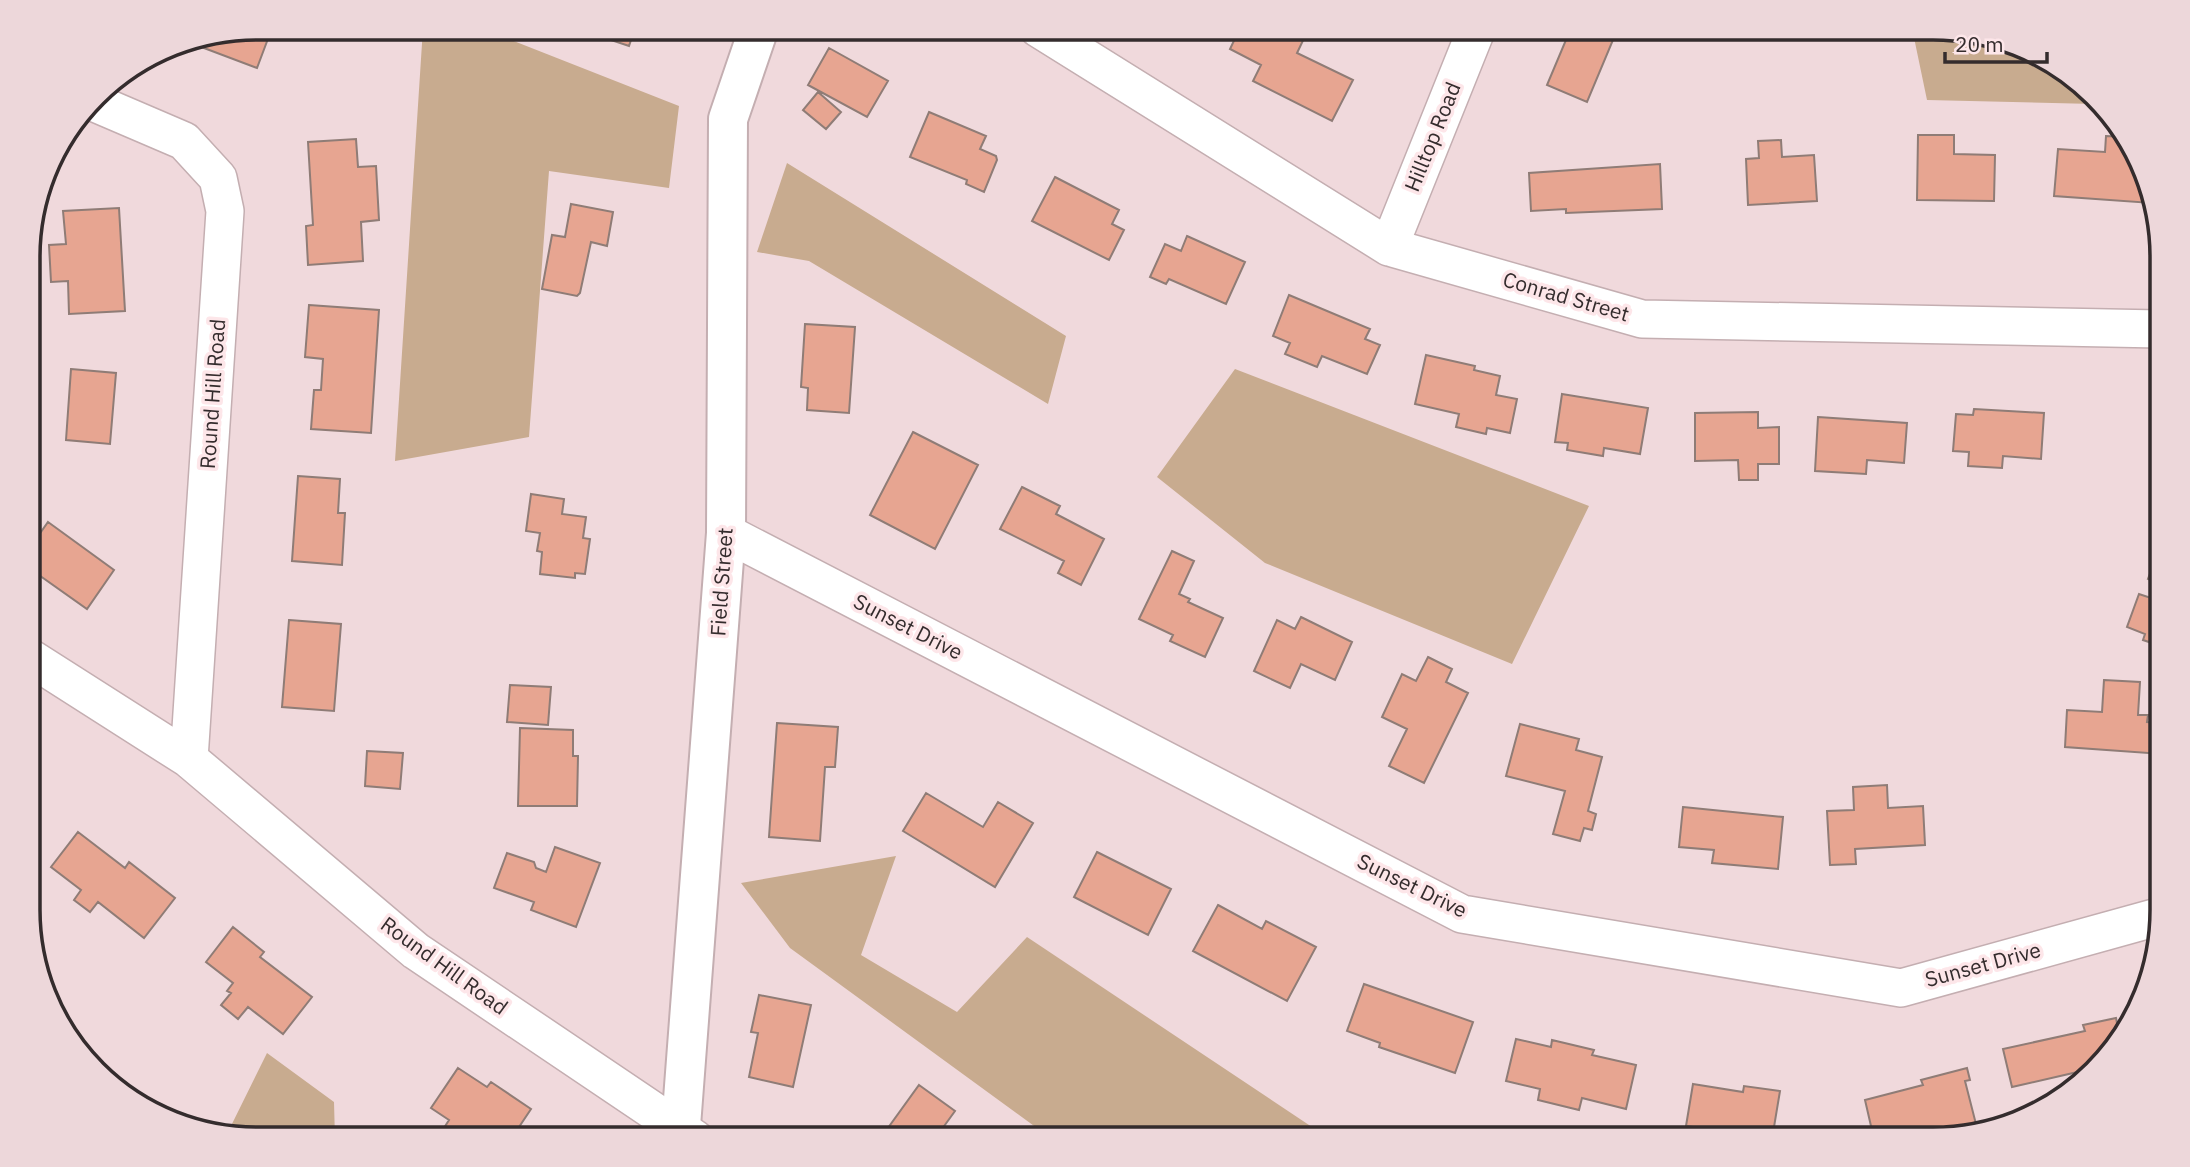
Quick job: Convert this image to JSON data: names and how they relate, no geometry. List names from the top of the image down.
{
  "streets": {
    "street": [
      "Hilltop Road",
      "Conrad Street",
      "Round Hill Road",
      "Field Street",
      "Sunset Drive"
    ]
  },
  "crossings": [
    ["Hilltop Road", "Conrad Street"],
    ["Field Street", "Sunset Drive"]
  ],
  "scale_bar": "20 m"
}
